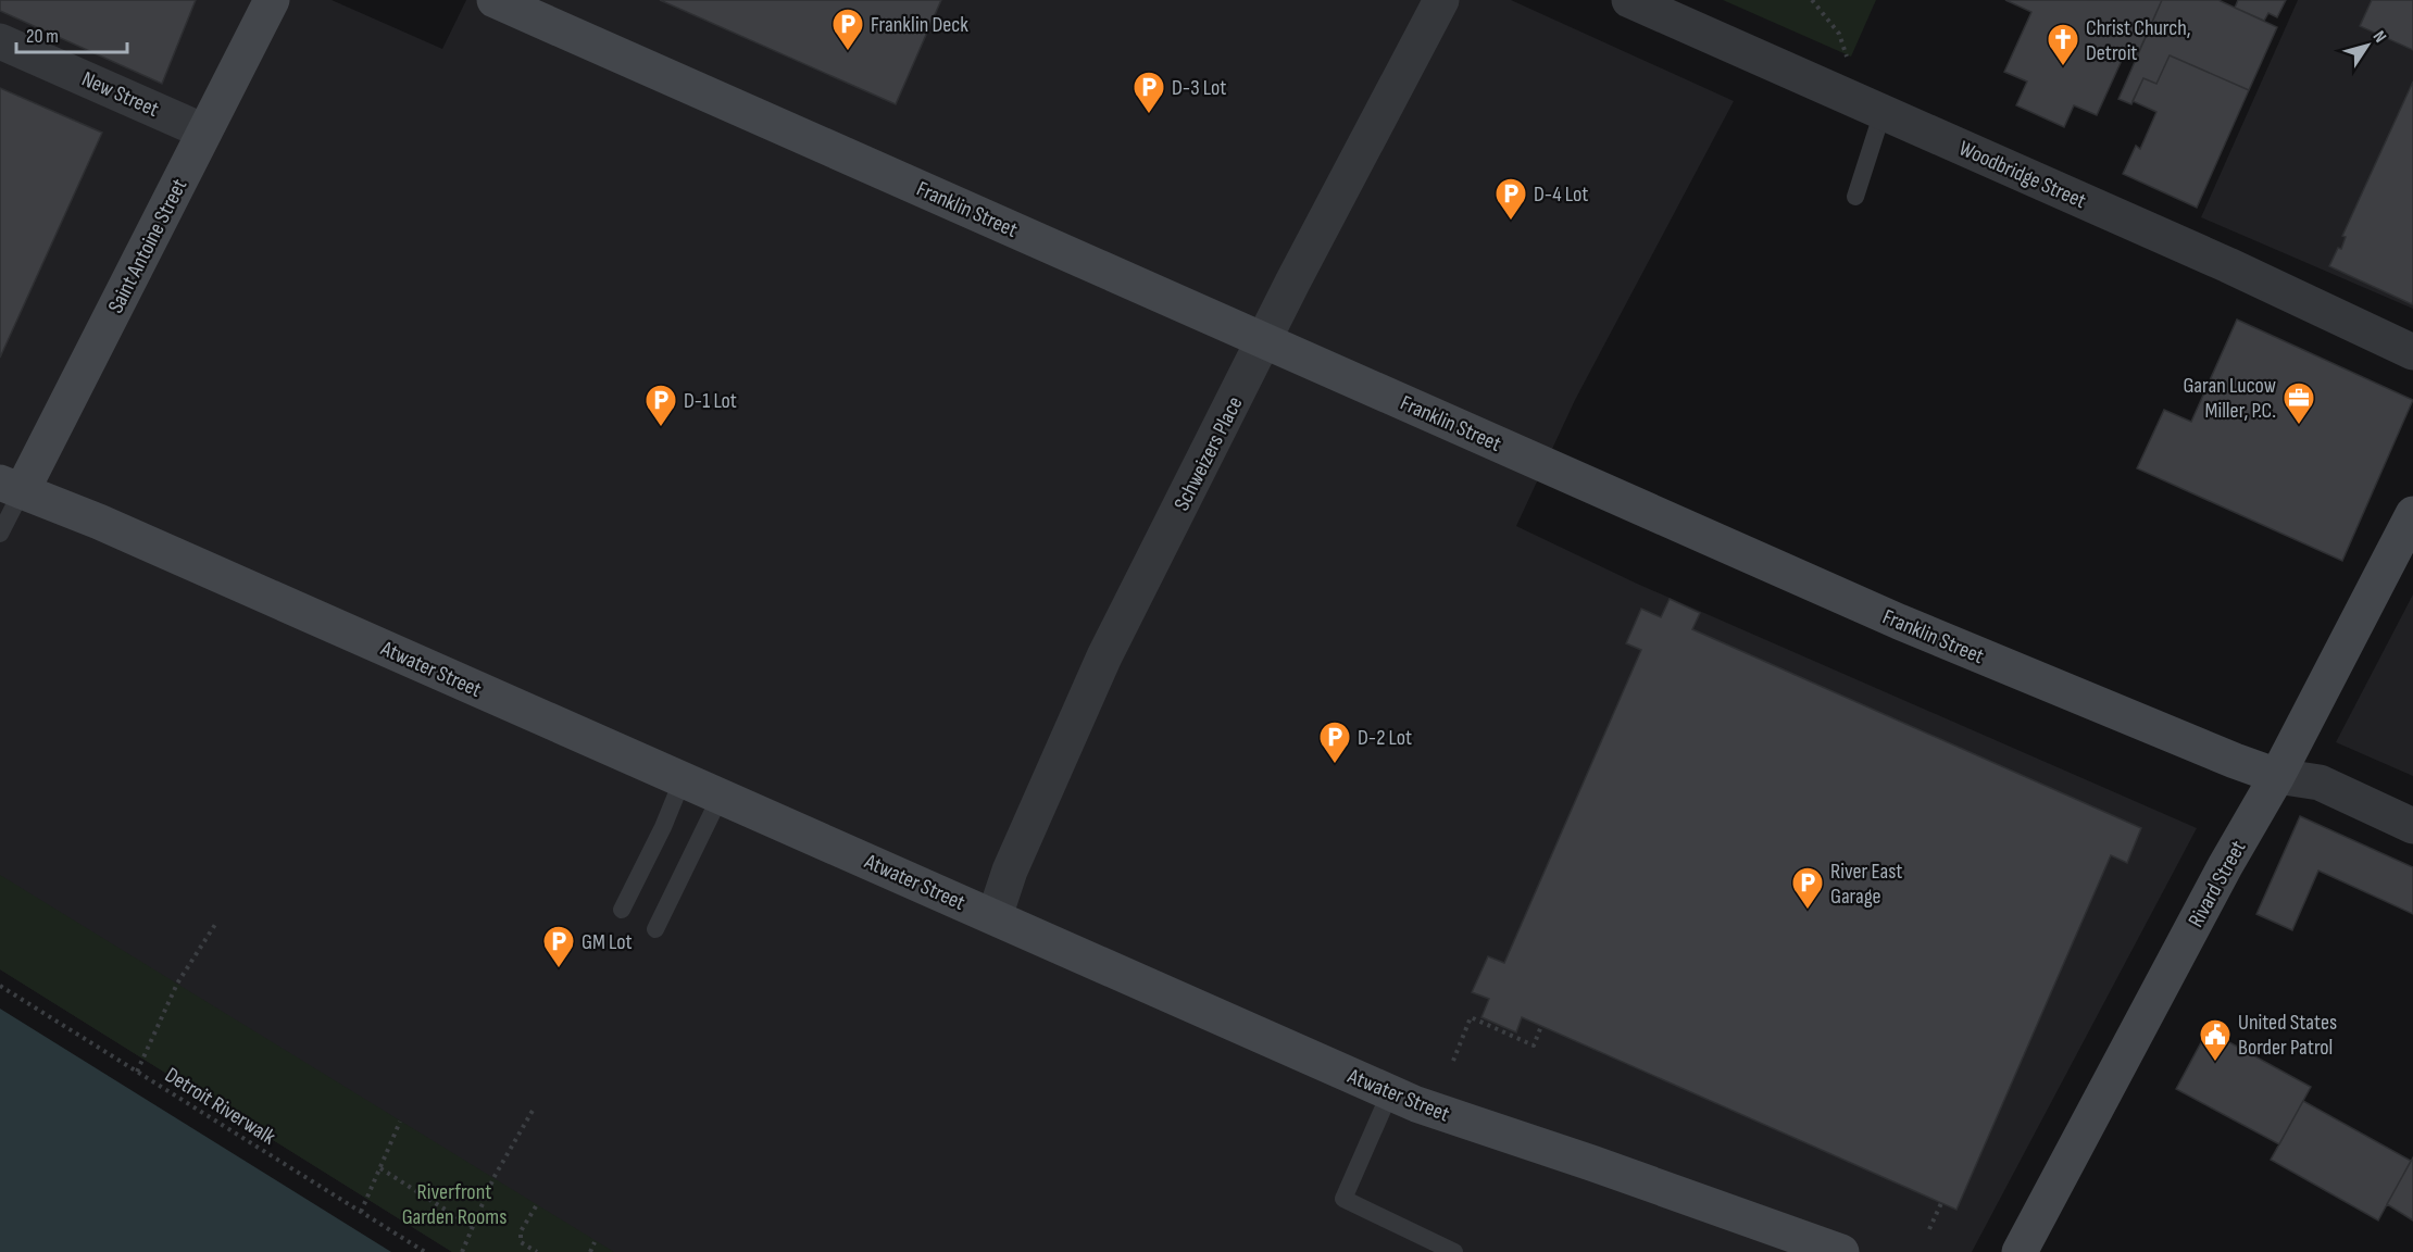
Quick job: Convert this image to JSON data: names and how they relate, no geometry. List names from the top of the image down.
{
  "streets": {
    "street": [
      "New Street",
      "Woodbridge Street",
      "Franklin Street",
      "Saint Antoine Street",
      "Schweizers Place",
      "Atwater Street",
      "Rivard Street"
    ],
    "path": ["Detroit Riverwalk"]
  },
  "crossings": [
    ["New Street", "Saint Antoine Street"],
    ["Franklin Street", "Schweizers Place"],
    ["Franklin Street", "Rivard Street"],
    ["Saint Antoine Street", "Atwater Street"],
    ["Schweizers Place", "Atwater Street"]
  ],
  "parks": ["Riverfront Garden Rooms"],
  "places": {
    "parking": [
      "Franklin Deck",
      "D-3 Lot",
      "D-4 Lot",
      "D-1 Lot",
      "D-2 Lot",
      "River East Garage",
      "GM Lot"
    ],
    "church": ["Christ Church, Detroit"],
    "office": ["Garan Lucow Miller, P.C."],
    "public building": ["United States Border Patrol"]
  },
  "scale_bar": "20 m",
  "north": "top right"
}
